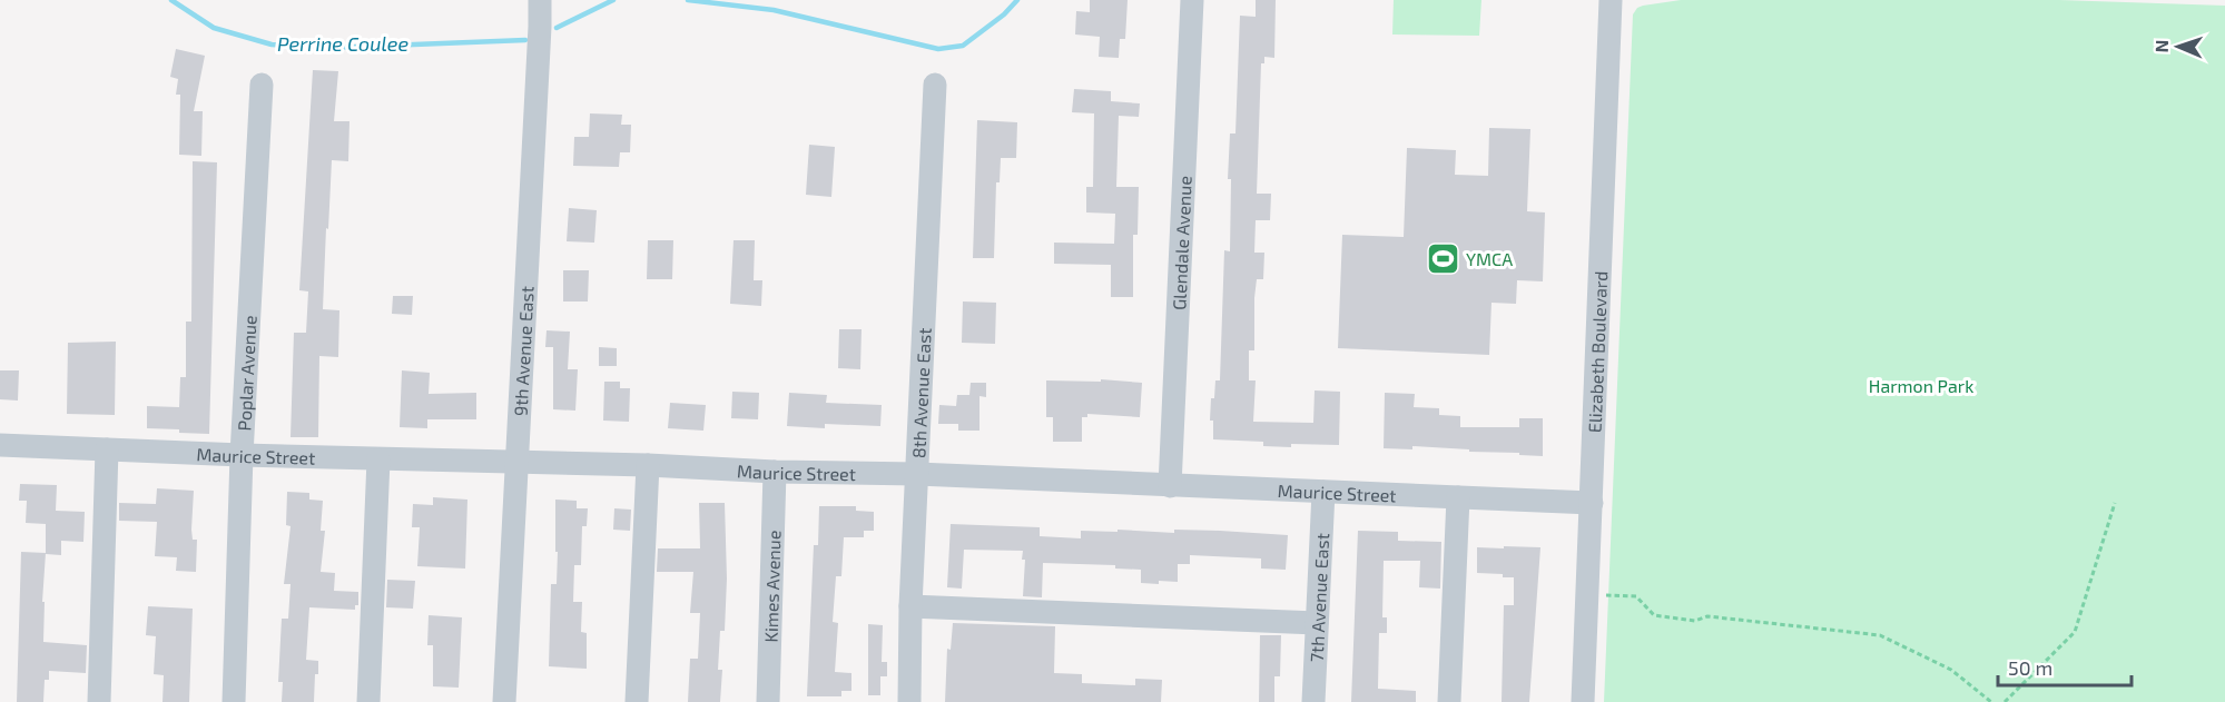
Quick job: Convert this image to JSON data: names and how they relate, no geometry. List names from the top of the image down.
{
  "streets": {
    "street": [
      "Glendale Avenue",
      "9th Avenue East",
      "Elizabeth Boulevard",
      "Poplar Avenue",
      "8th Avenue East",
      "Maurice Street",
      "Kimes Avenue",
      "7th Avenue East"
    ]
  },
  "crossings": [
    ["Glendale Avenue", "Maurice Street"],
    ["9th Avenue East", "Maurice Street"],
    ["Elizabeth Boulevard", "Maurice Street"],
    ["Poplar Avenue", "Maurice Street"],
    ["8th Avenue East", "Maurice Street"],
    ["Maurice Street", "Kimes Avenue"],
    ["Maurice Street", "7th Avenue East"]
  ],
  "water": ["Perrine Coulee"],
  "parks": ["Harmon Park"],
  "places": {
    "sports": ["YMCA"]
  },
  "scale_bar": "50 m",
  "north": "left"
}
